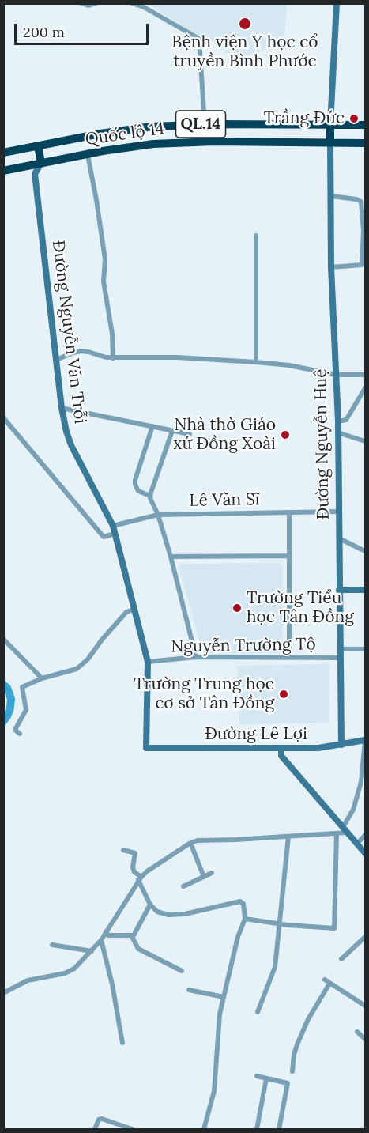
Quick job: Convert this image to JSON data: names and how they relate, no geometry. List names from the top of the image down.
{
  "streets": {
    "highway": ["QL.14", "Quốc lộ 14"],
    "street": [
      "Đường Nguyễn Văn Trỗi",
      "Đường Nguyễn Huệ",
      "Lê Văn Sĩ",
      "Nguyễn Trường Tộ",
      "Đường Lê Lợi"
    ]
  },
  "crossings": [
    ["Quốc lộ 14", "Đường Nguyễn Văn Trỗi"],
    ["Quốc lộ 14", "Đường Nguyễn Huệ"],
    ["Đường Nguyễn Văn Trỗi", "Lê Văn Sĩ"],
    ["Đường Nguyễn Văn Trỗi", "Nguyễn Trường Tộ"],
    ["Đường Nguyễn Văn Trỗi", "Đường Lê Lợi"],
    ["Đường Nguyễn Huệ", "Lê Văn Sĩ"],
    ["Đường Nguyễn Huệ", "Nguyễn Trường Tộ"],
    ["Đường Nguyễn Huệ", "Đường Lê Lợi"]
  ],
  "places": [
    "Bệnh viện Y học cổ truyền Bình Phước",
    "Trầng Đức",
    "Nhà thờ Giáo xứ Đồng Xoài",
    "Trường Tiểu học Tân Đồng",
    "Trường Trung học cơ sở Tân Đồng"
  ],
  "scale_bar": "200 m"
}
